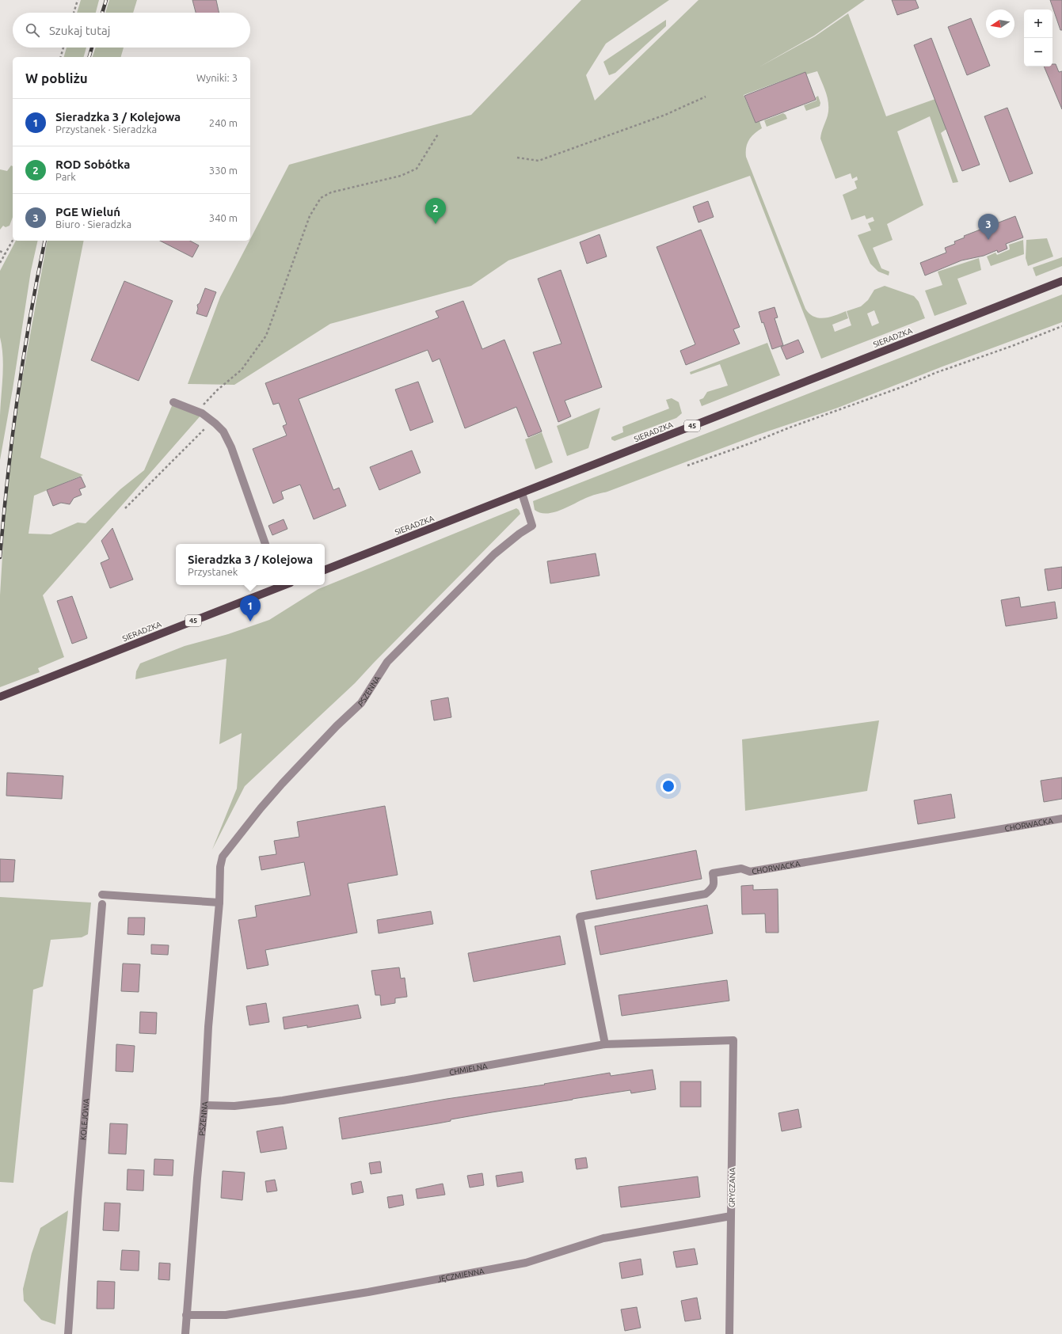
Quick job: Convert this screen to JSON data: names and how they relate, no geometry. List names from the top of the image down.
{
  "streets": {
    "main road": ["SIERADZKA", "45"],
    "street": [
      "PSZENNA",
      "CHORWACKA",
      "CHMIELNA",
      "KOLEJOWA",
      "GRYCZANA",
      "JĘCZMIENNA"
    ]
  },
  "crossings": [
    ["SIERADZKA", "PSZENNA"],
    ["PSZENNA", "CHMIELNA"],
    ["PSZENNA", "JĘCZMIENNA"],
    ["CHORWACKA", "CHMIELNA"],
    ["CHMIELNA", "GRYCZANA"],
    ["GRYCZANA", "JĘCZMIENNA"]
  ],
  "north": "left",
  "page": {
    "map_buttons": ["+", "−"],
    "search": "Szukaj tutaj",
    "heading": ["W pobliżu", "Wyniki: 3"],
    "list": [
      {
        "mark": "1",
        "name": "Sieradzka 3 / Kolejowa",
        "note": "Przystanek · Sieradzka",
        "value": "240 m"
      },
      {
        "mark": "2",
        "name": "ROD Sobótka",
        "note": "Park",
        "value": "330 m"
      },
      {
        "mark": "3",
        "name": "PGE Wieluń",
        "note": "Biuro · Sieradzka",
        "value": "340 m"
      }
    ],
    "pins": ["2", "3", "1"],
    "popup": ["Sieradzka 3 / Kolejowa", "Przystanek"]
  }
}
